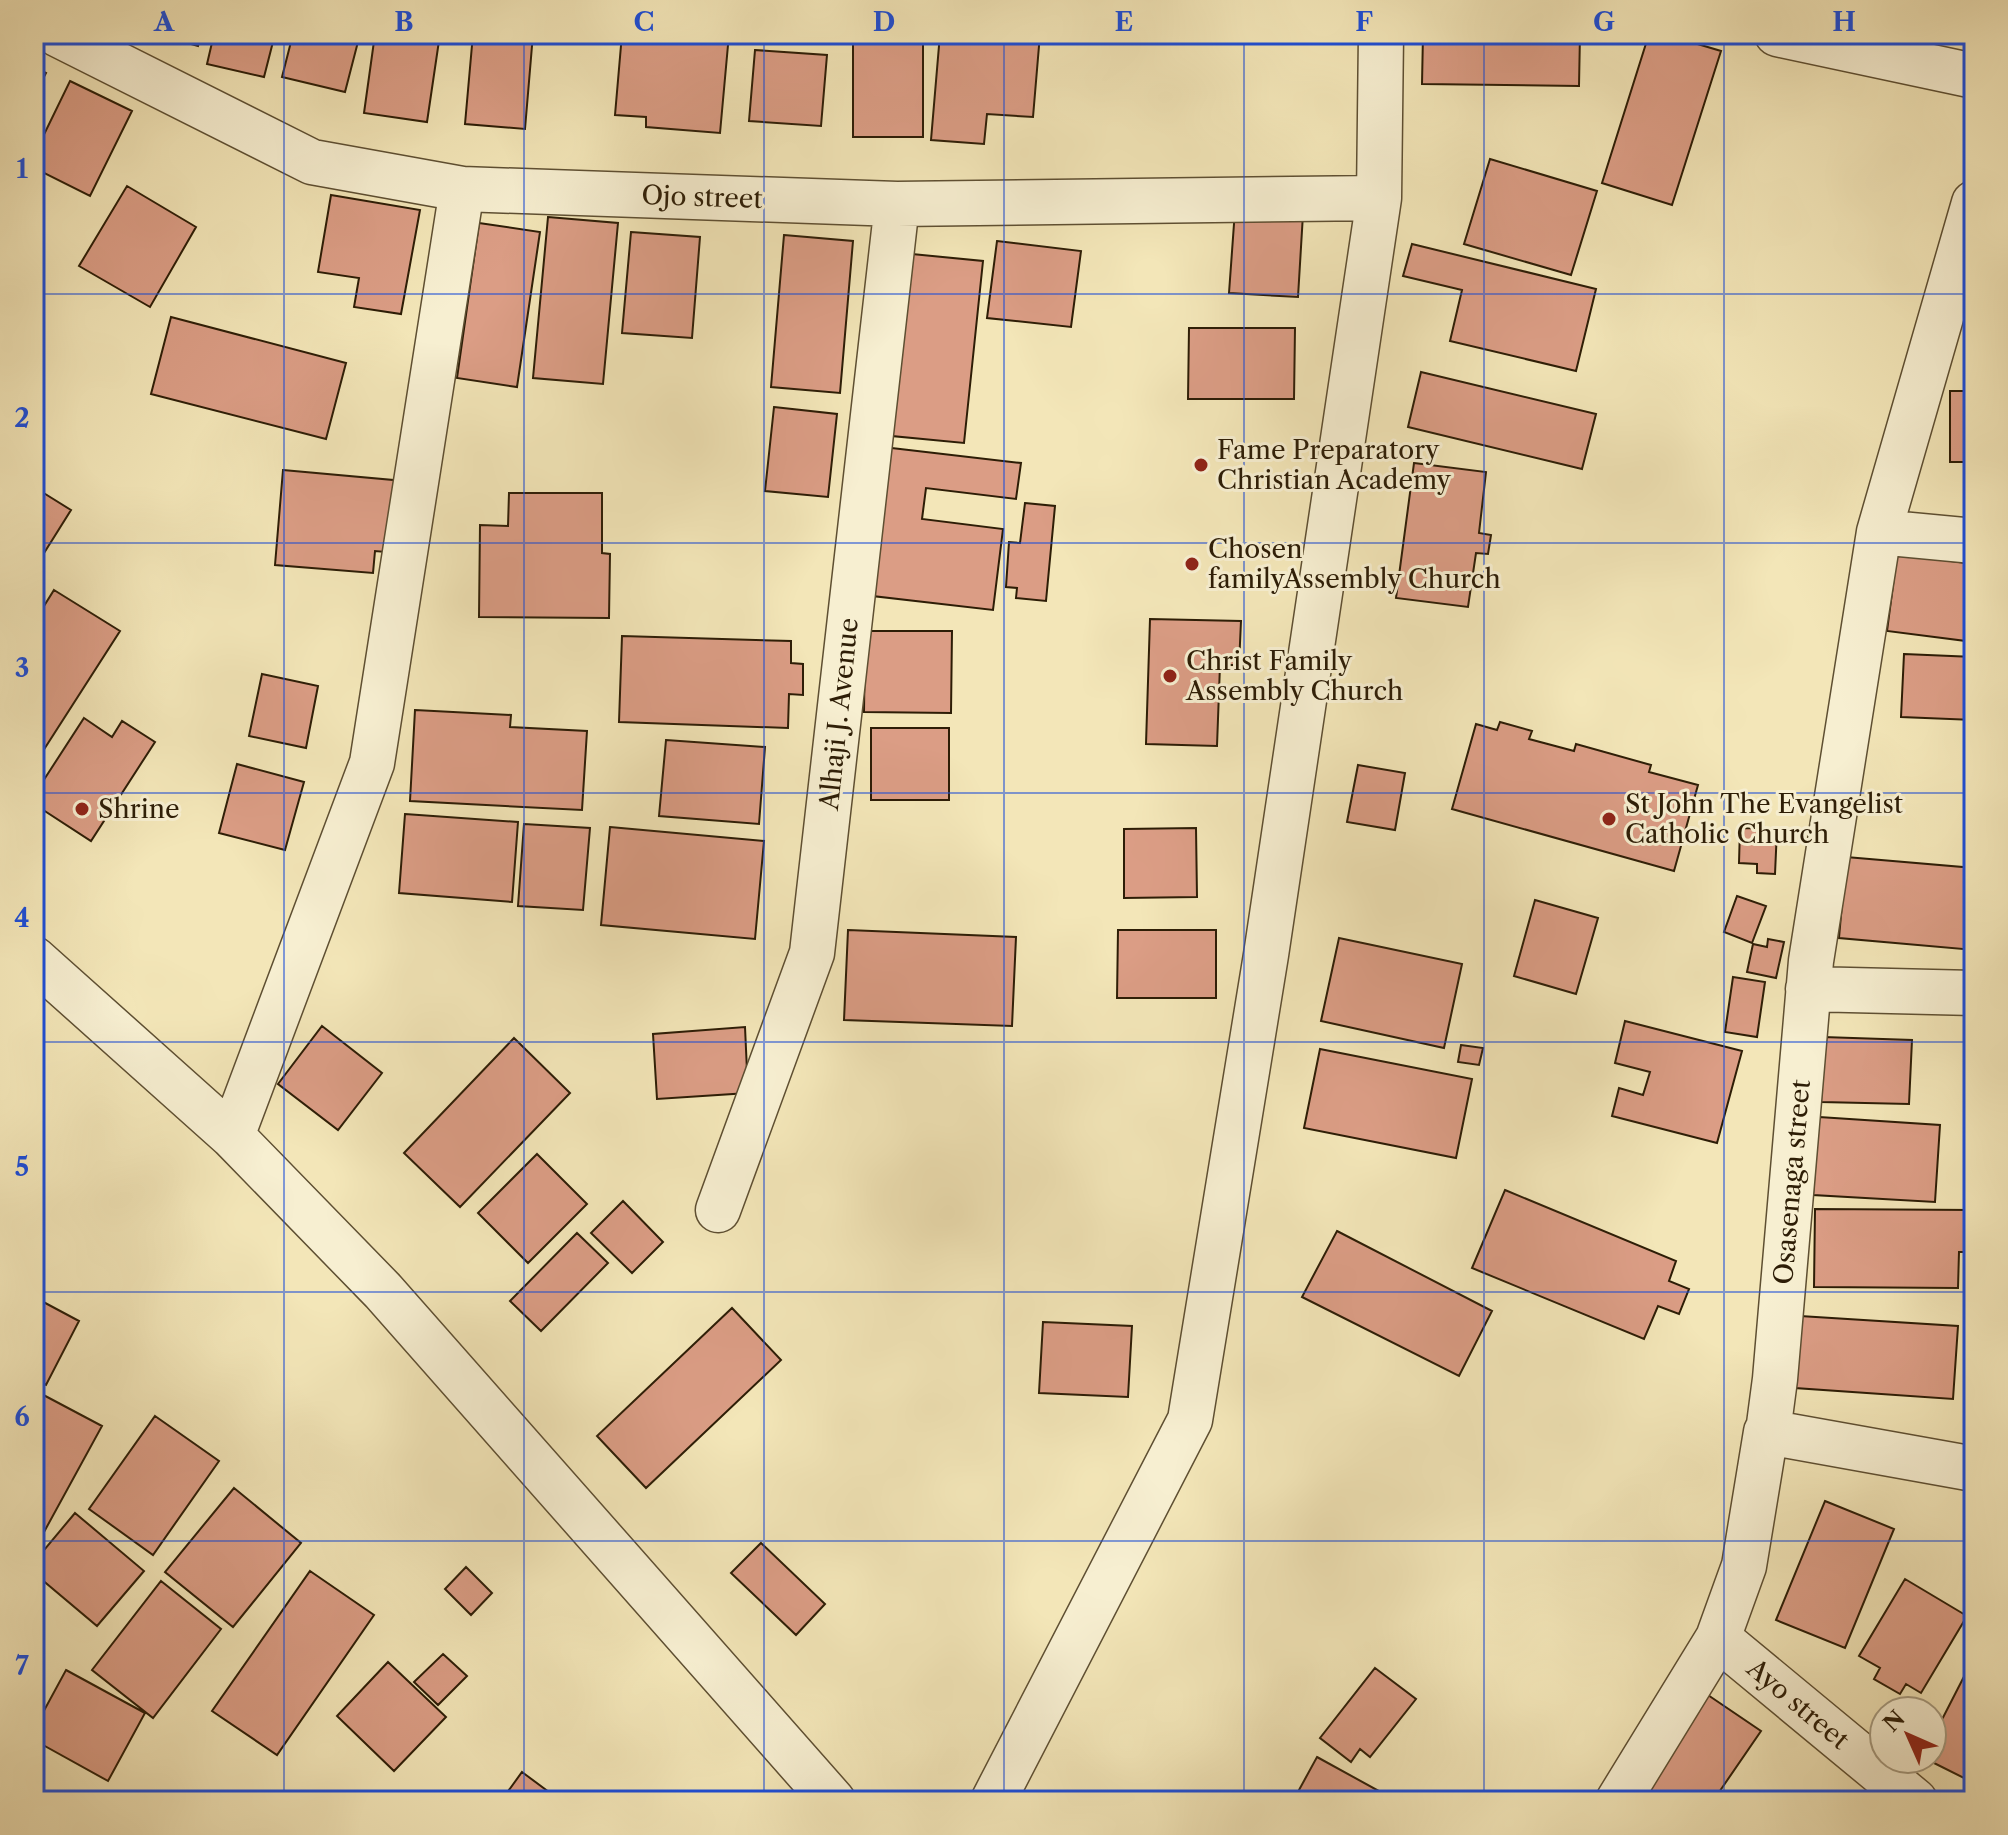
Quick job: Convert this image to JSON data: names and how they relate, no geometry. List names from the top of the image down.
{
  "streets": {
    "street": [
      "Ojo street",
      "Alhaji J. Avenue",
      "Osasenaga street",
      "Ayo street"
    ]
  },
  "crossings": [
    ["Ojo street", "Alhaji J. Avenue"],
    ["Osasenaga street", "Ayo street"]
  ],
  "places": [
    "Fame Preparatory Christian Academy",
    "Chosen familyAssembly Church",
    "Christ Family Assembly Church",
    "Shrine",
    "St John The Evangelist Catholic Church"
  ],
  "north": "top left",
  "grid": {
    "columns": [
      "A",
      "B",
      "C",
      "D",
      "E",
      "F",
      "G",
      "H"
    ],
    "rows": [
      "1",
      "2",
      "3",
      "4",
      "5",
      "6",
      "7"
    ]
  }
}
